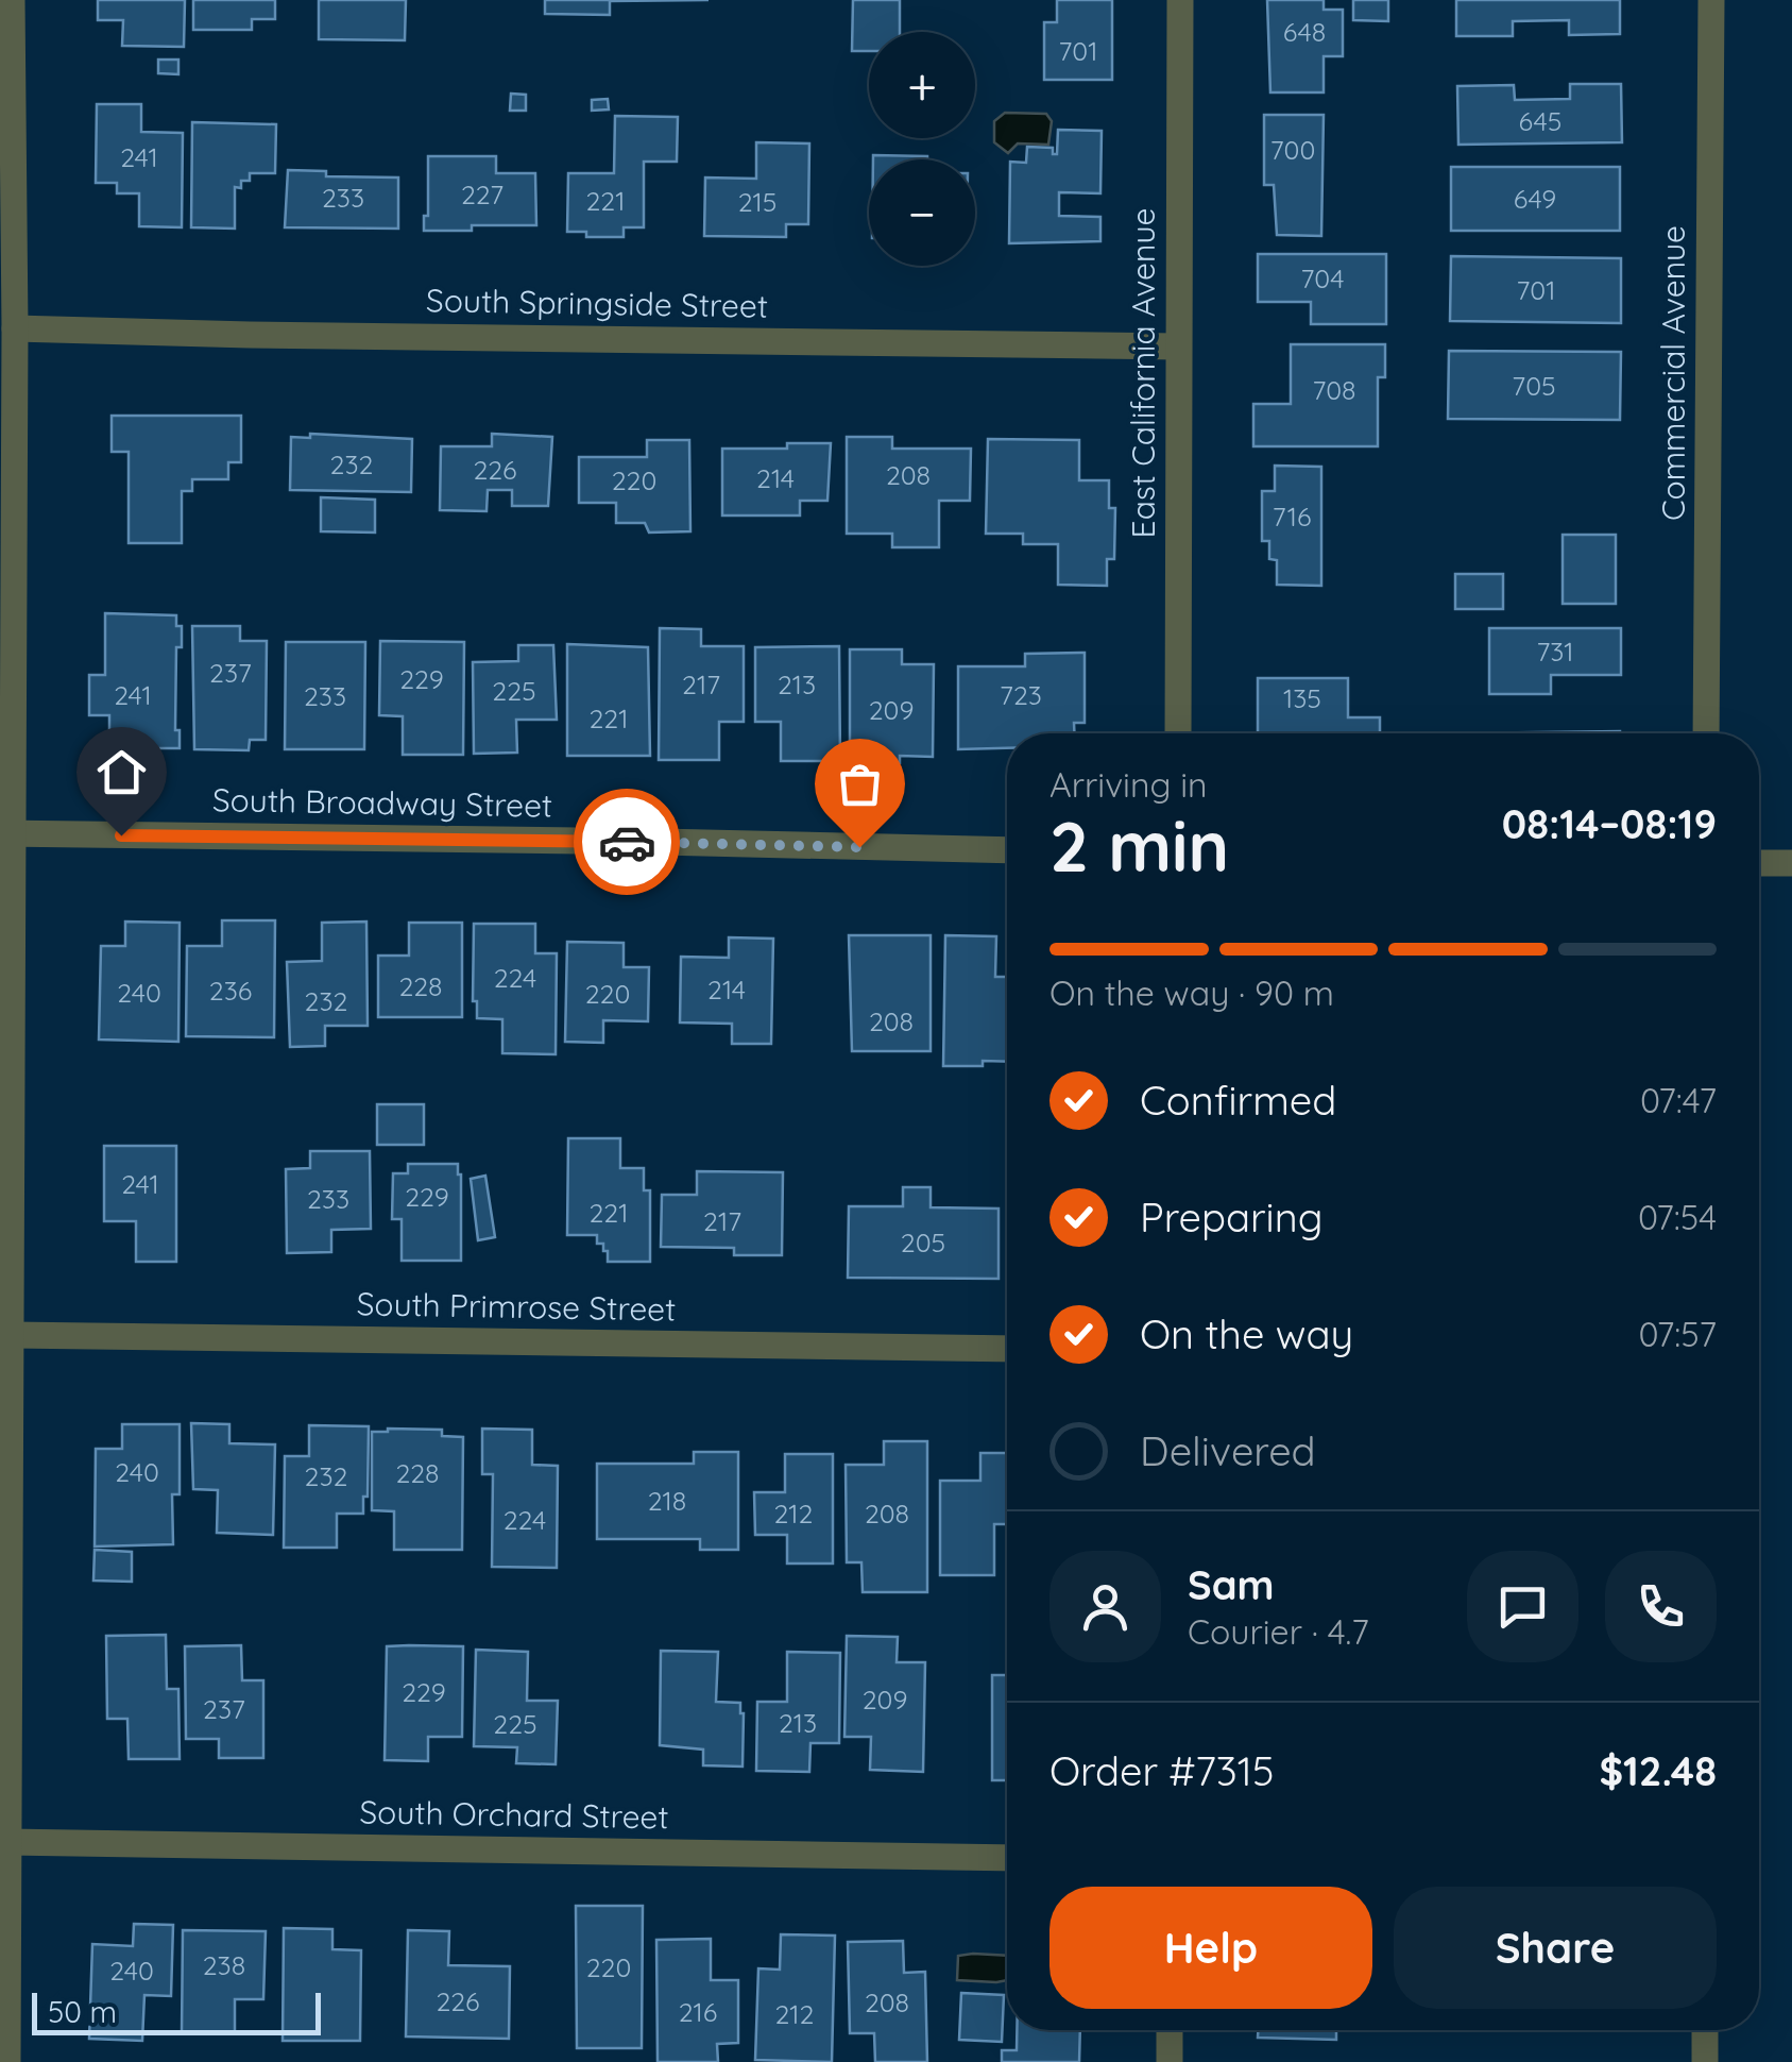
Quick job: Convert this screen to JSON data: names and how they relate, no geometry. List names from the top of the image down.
{
  "streets": {
    "street": [
      "South Springside Street",
      "East California Avenue",
      "Commercial Avenue",
      "South Broadway Street",
      "South Primrose Street",
      "South Orchard Street"
    ]
  },
  "crossings": [
    ["South Springside Street", "East California Avenue"]
  ],
  "house_numbers": [
    "648",
    "701",
    "645",
    "700",
    "241",
    "227",
    "233",
    "649",
    "221",
    "215",
    "704",
    "701",
    "705",
    "708",
    "232",
    "226",
    "208",
    "214",
    "220",
    "716",
    "731",
    "237",
    "229",
    "217",
    "213",
    "225",
    "241",
    "723",
    "233",
    "135",
    "209",
    "221",
    "224",
    "228",
    "214",
    "236",
    "240",
    "220",
    "232",
    "208",
    "241",
    "229",
    "233",
    "221",
    "217",
    "205",
    "240",
    "228",
    "232",
    "218",
    "212",
    "208",
    "224",
    "229",
    "209",
    "237",
    "213",
    "225",
    "238",
    "220",
    "240",
    "226",
    "208",
    "216",
    "212"
  ],
  "scale_bar": "50 m",
  "page": {
    "map_buttons": ["+", "−"],
    "heading": ["2 min", "Arriving in", "08:14–08:19"],
    "panel": [
      "Sam",
      "Courier · 4.7",
      "Order #7315",
      "$12.48"
    ],
    "bar": "On the way · 90 m",
    "list": [
      ["Confirmed", "07:47"],
      ["Preparing", "07:54"],
      ["On the way", "07:57"],
      "Delivered"
    ],
    "buttons": ["Help", "Share"],
    "scale": "50 m"
  }
}
